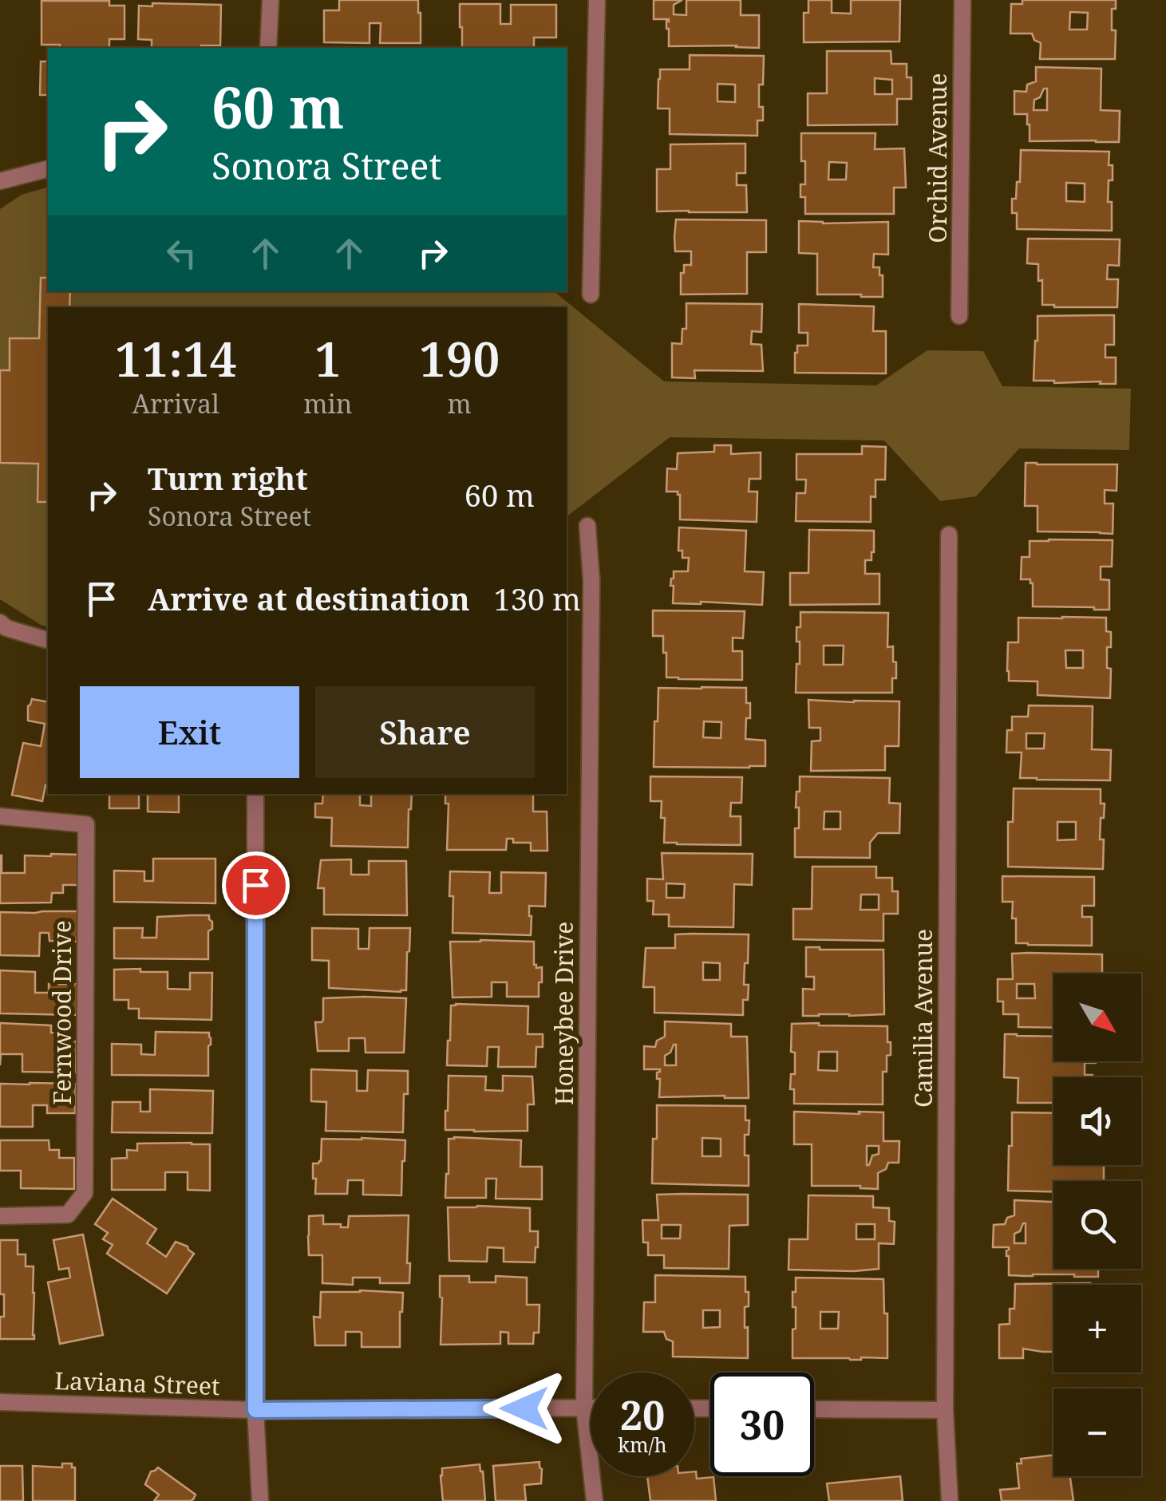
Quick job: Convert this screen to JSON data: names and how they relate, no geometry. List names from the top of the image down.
{
  "streets": {
    "street": [
      "Orchid Avenue",
      "Fernwood Drive",
      "Honeybee Drive",
      "Camilia Avenue",
      "Laviana Street"
    ]
  },
  "crossings": [
    ["Honeybee Drive", "Laviana Street"]
  ],
  "north": "bottom right",
  "page": {
    "turn": ["60 m", "Sonora Street"],
    "eta": [
      "11:14",
      "Arrival",
      "1",
      "min",
      "190",
      "m"
    ],
    "list": [
      {
        "name": "Turn right",
        "note": "Sonora Street",
        "value": "60 m"
      },
      {
        "name": "Arrive at destination",
        "value": "130 m"
      }
    ],
    "buttons": ["Exit", "Share"],
    "map_buttons": ["+", "−"],
    "speed": "20 km/h",
    "limit": "30"
  }
}
